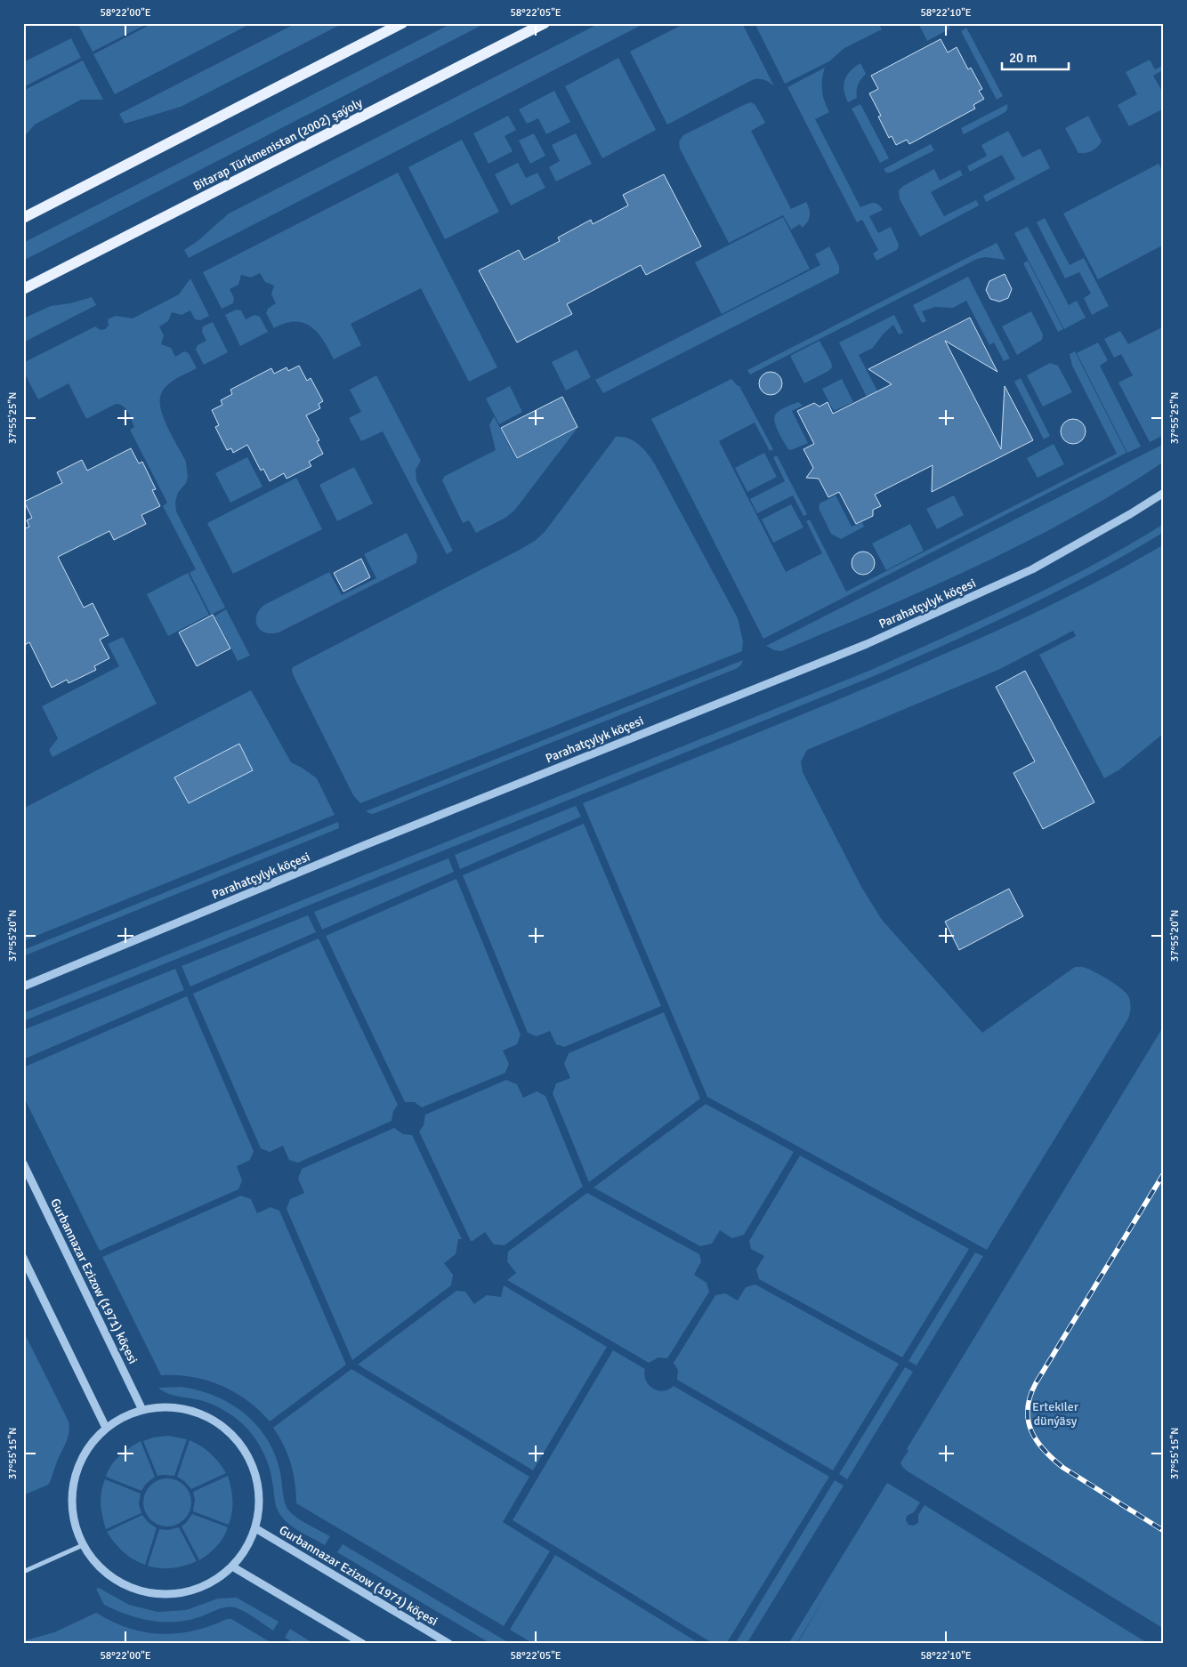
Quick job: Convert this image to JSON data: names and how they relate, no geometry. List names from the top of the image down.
{
  "streets": {
    "main road": ["Bitarap Türkmenistan (2002) şaýoly"],
    "street": ["Parahatçylyk köçesi", "Gurbannazar Ezizow (1971) köçesi"]
  },
  "parks": ["Ertekiler dünýäsy"],
  "scale_bar": "20 m",
  "coordinates": [
    "58°22'00\"E",
    "58°22'05\"E",
    "58°22'10\"E",
    "37°55'25\"N",
    "37°55'20\"N",
    "37°55'15\"N"
  ]
}
